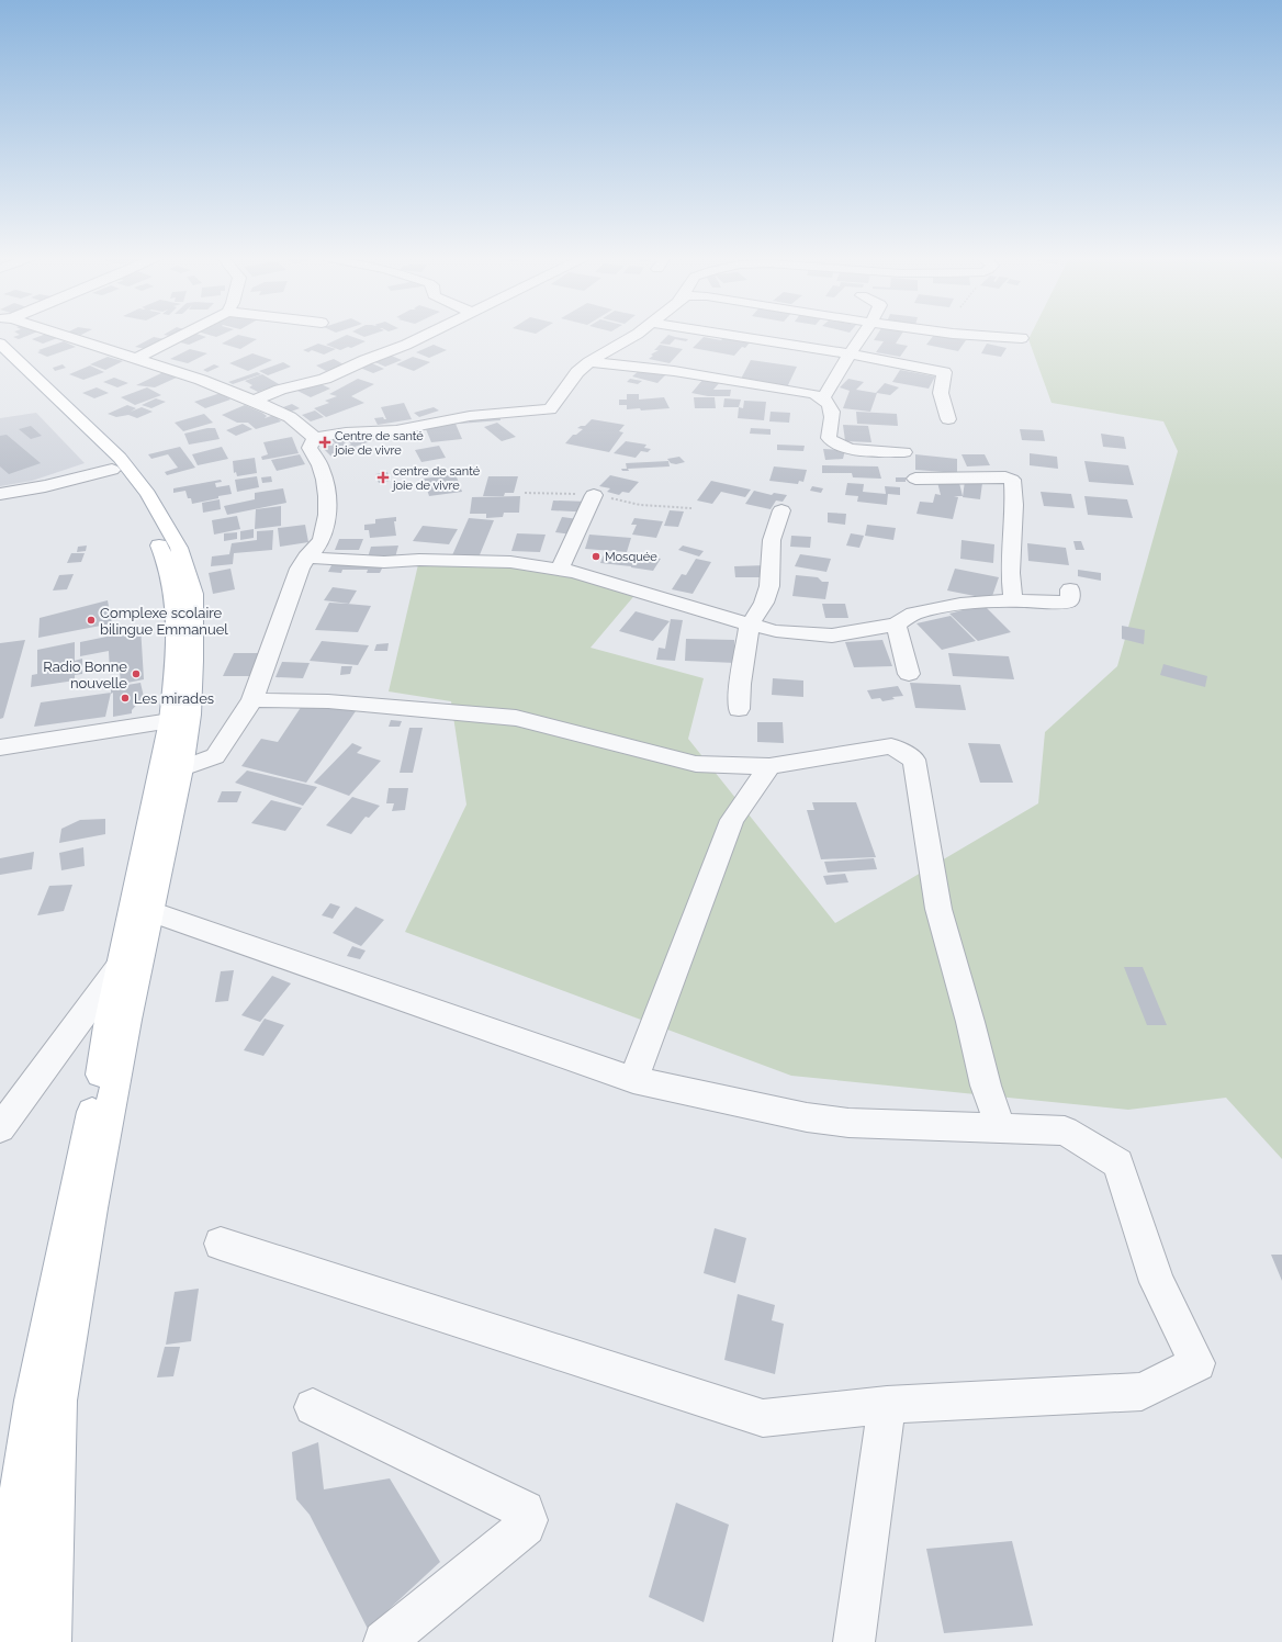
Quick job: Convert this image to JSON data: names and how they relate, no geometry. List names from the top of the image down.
{
  "places": {
    "health": ["Centre de santé joie de vivre", "centre de santé joie de vivre"],
    "other": [
      "Mosquée",
      "Complexe scolaire bilingue Emmanuel",
      "Radio Bonne nouvelle",
      "Les mirades"
    ]
  }
}
